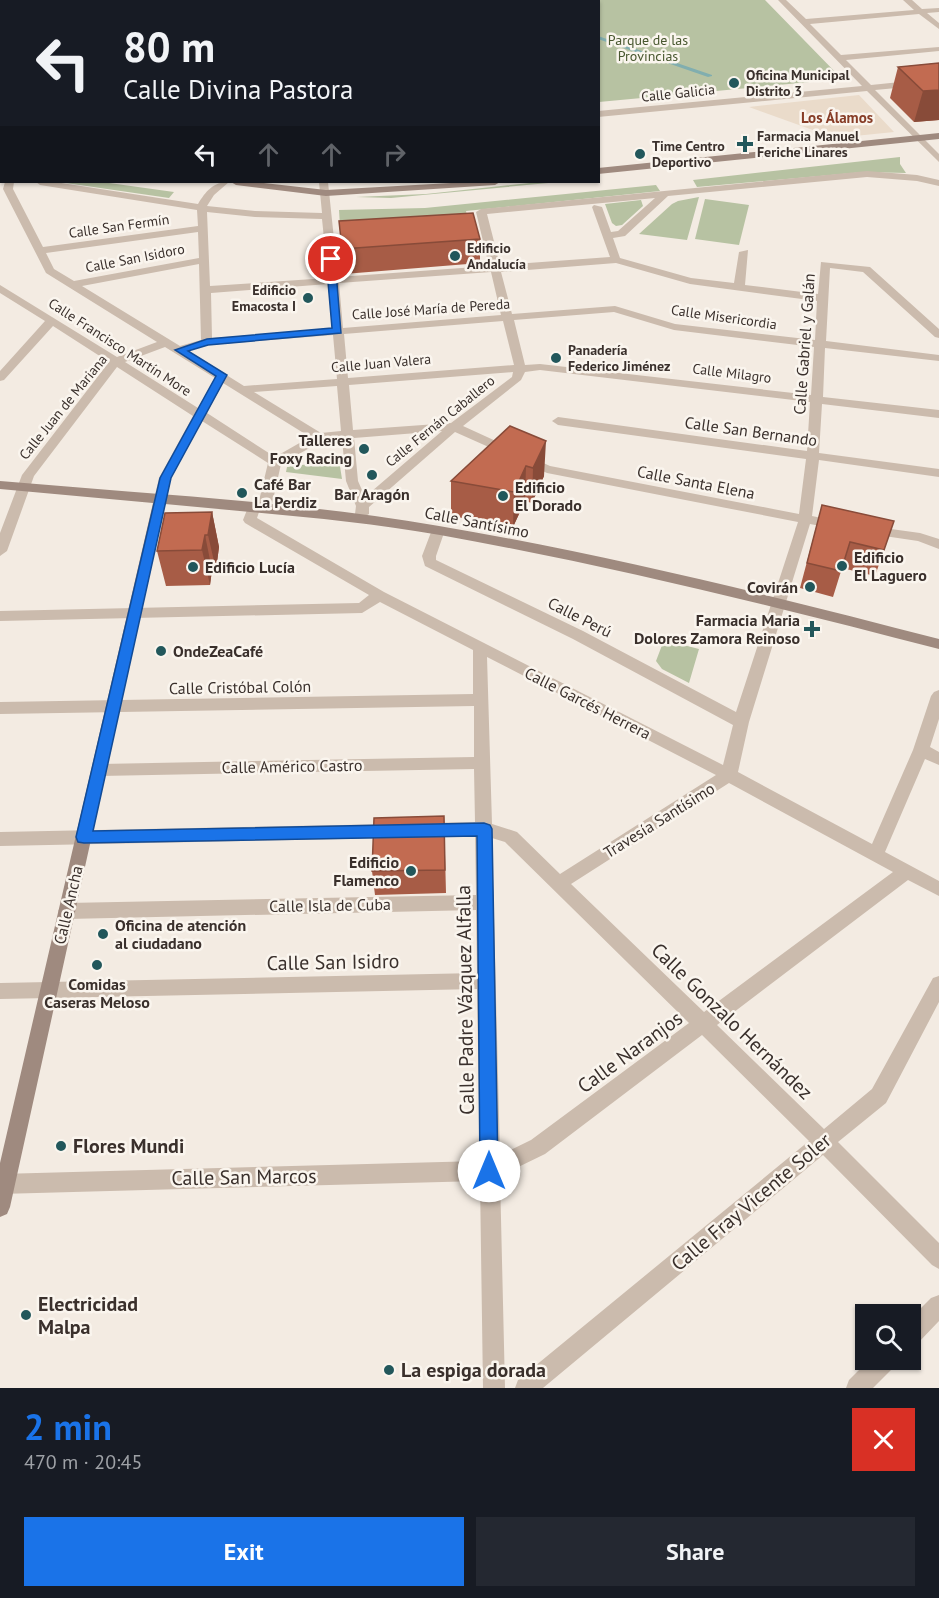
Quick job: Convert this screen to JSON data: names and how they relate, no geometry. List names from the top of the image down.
{
  "streets": {
    "main road": ["Calle Santísimo", "Calle Ancha"],
    "street": [
      "Calle Galicia",
      "Calle San Fermín",
      "Calle San Isidoro",
      "Calle José María de Pereda",
      "Calle Misericordia",
      "Calle Gabriel y Galán",
      "Calle Francisco Martín More",
      "Calle Juan Valera",
      "Calle Milagro",
      "Calle Juan de Mariana",
      "Calle Fernán Caballero",
      "Calle San Bernando",
      "Calle Santa Elena",
      "Calle Perú",
      "Calle Cristóbal Colón",
      "Calle Garcés Herrera",
      "Calle Américo Castro",
      "Travesía Santísimo",
      "Calle Isla de Cuba",
      "Calle San Isidro",
      "Calle Padre Vázquez Alfalla",
      "Calle Gonzalo Hernández",
      "Calle Naranjos",
      "Calle San Marcos",
      "Calle Fray Vicente Soler"
    ]
  },
  "crossings": [
    ["Calle José María de Pereda", "Calle Misericordia"],
    ["Calle Misericordia", "Calle Gabriel y Galán"],
    ["Calle Gabriel y Galán", "Calle Milagro"],
    ["Calle Gabriel y Galán", "Calle San Bernando"],
    ["Calle Gabriel y Galán", "Calle Santa Elena"],
    ["Calle Gabriel y Galán", "Calle Santísimo"],
    ["Calle Gabriel y Galán", "Travesía Santísimo"],
    ["Calle Francisco Martín More", "Calle Juan de Mariana"],
    ["Calle Juan Valera", "Calle Milagro"],
    ["Calle Juan Valera", "Calle Fernán Caballero"],
    ["Calle Milagro", "Calle Fernán Caballero"],
    ["Calle Juan de Mariana", "Calle Santísimo"],
    ["Calle Fernán Caballero", "Calle Santa Elena"],
    ["Calle Fernán Caballero", "Calle Santísimo"],
    ["Calle Santísimo", "Calle Perú"],
    ["Calle Santísimo", "Calle Garcés Herrera"],
    ["Calle Santísimo", "Travesía Santísimo"],
    ["Calle Santísimo", "Calle Ancha"],
    ["Calle Perú", "Travesía Santísimo"],
    ["Calle Cristóbal Colón", "Calle Ancha"],
    ["Calle Cristóbal Colón", "Calle Padre Vázquez Alfalla"],
    ["Calle Garcés Herrera", "Travesía Santísimo"],
    ["Calle Garcés Herrera", "Calle Padre Vázquez Alfalla"],
    ["Calle Garcés Herrera", "Calle Naranjos"],
    ["Calle Américo Castro", "Calle Ancha"],
    ["Calle Américo Castro", "Calle Padre Vázquez Alfalla"],
    ["Travesía Santísimo", "Calle Gonzalo Hernández"],
    ["Calle Ancha", "Calle Isla de Cuba"],
    ["Calle Ancha", "Calle San Isidro"],
    ["Calle Ancha", "Calle Gonzalo Hernández"],
    ["Calle Ancha", "Calle San Marcos"],
    ["Calle Isla de Cuba", "Calle Padre Vázquez Alfalla"],
    ["Calle San Isidro", "Calle Padre Vázquez Alfalla"],
    ["Calle Padre Vázquez Alfalla", "Calle Gonzalo Hernández"],
    ["Calle Padre Vázquez Alfalla", "Calle Naranjos"],
    ["Calle Padre Vázquez Alfalla", "Calle San Marcos"],
    ["Calle Gonzalo Hernández", "Calle Naranjos"],
    ["Calle Gonzalo Hernández", "Calle Fray Vicente Soler"],
    ["Calle Naranjos", "Calle San Marcos"]
  ],
  "districts": ["Los Álamos"],
  "parks": ["Parque de las Provincias"],
  "places": {
    "other": [
      "Oficina Municipal Distrito 3",
      "Time Centro Deportivo",
      "Edificio Andalucía",
      "Edificio Emacosta I",
      "Panadería Federico Jiménez",
      "Talleres Foxy Racing",
      "Bar Aragón",
      "Café Bar La Perdiz",
      "Edificio El Dorado",
      "Edificio El Laguero",
      "Edificio Lucía",
      "Covirán",
      "OndeZeaCafé",
      "Edificio Flamenco",
      "Oficina de atención al ciudadano",
      "Comidas Caseras Meloso",
      "Flores Mundi",
      "Electricidad Malpa",
      "La espiga dorada"
    ],
    "health": ["Farmacia Manuel Feriche Linares", "Farmacia Maria Dolores Zamora Reinoso"]
  },
  "page": {
    "turn": ["80 m", "Calle Divina Pastora"],
    "heading": ["2 min", "470 m · 20:45"],
    "buttons": ["Exit", "Share"]
  }
}
